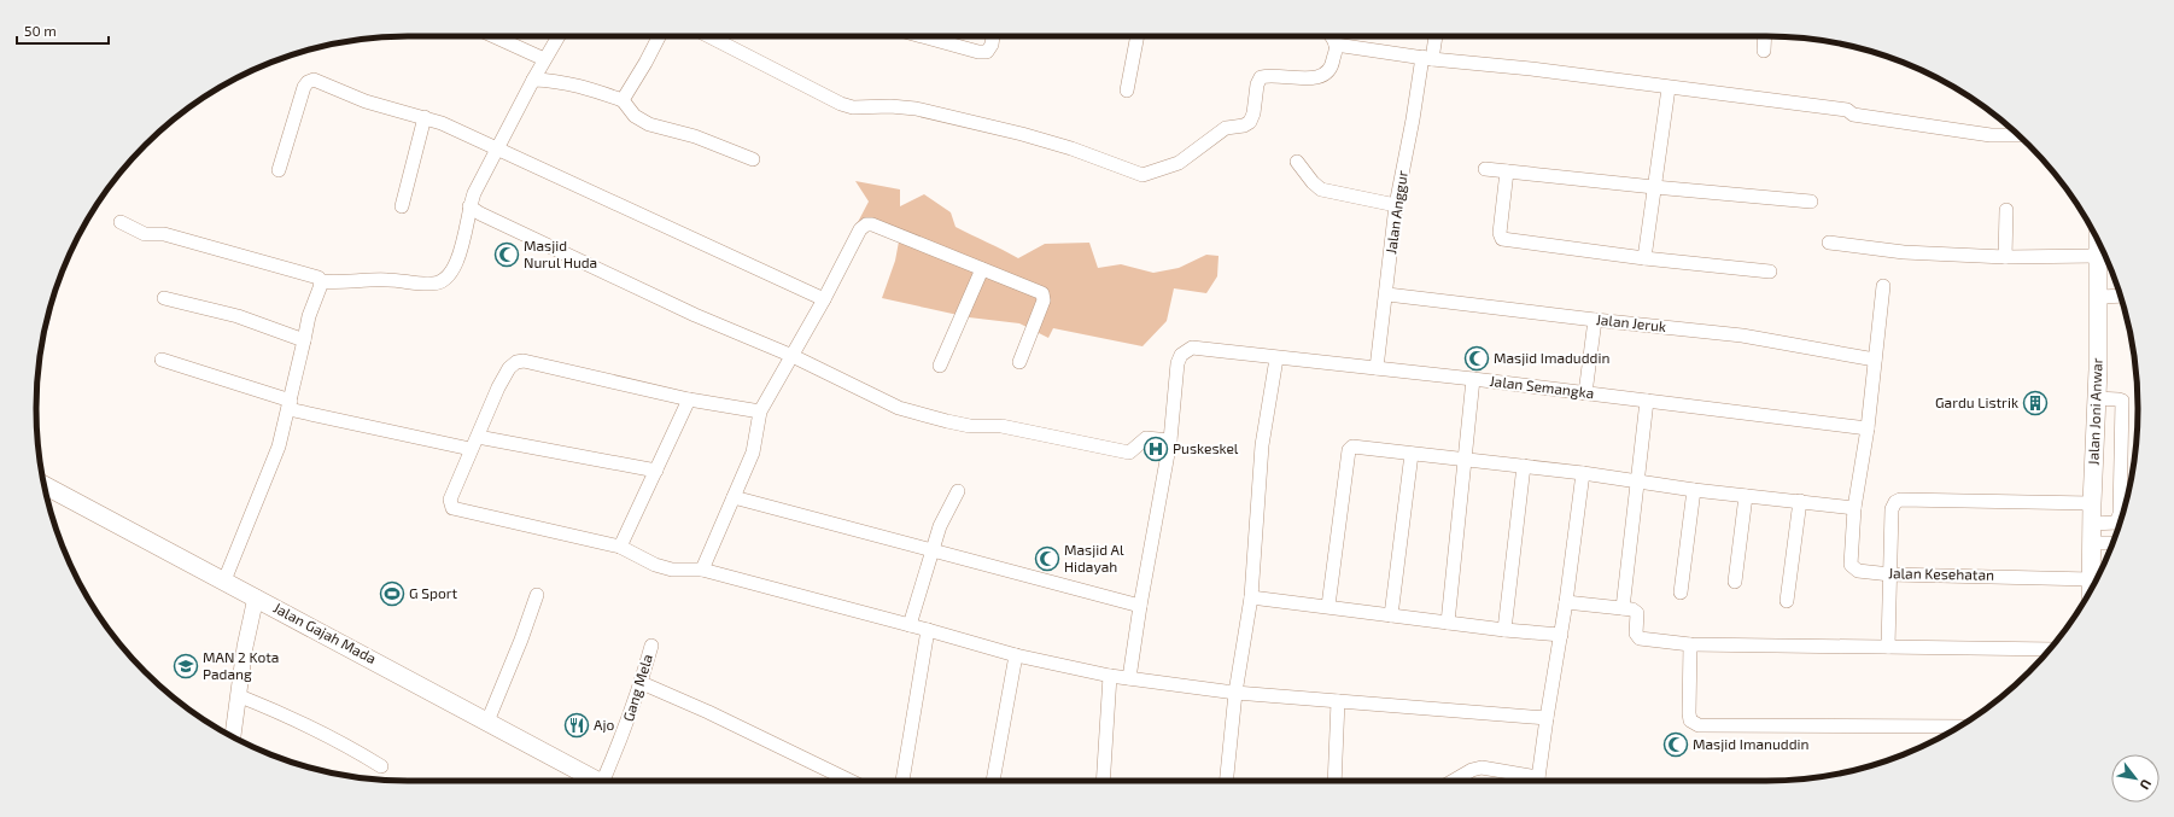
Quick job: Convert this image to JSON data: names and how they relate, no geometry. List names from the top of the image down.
{
  "streets": {
    "main road": ["Jalan Joni Anwar", "Jalan Gajah Mada"],
    "street": [
      "Jalan Anggur",
      "Jalan Jeruk",
      "Jalan Semangka",
      "Jalan Kesehatan",
      "Gang Mela"
    ]
  },
  "crossings": [
    ["Jalan Anggur", "Jalan Jeruk"],
    ["Jalan Anggur", "Jalan Semangka"],
    ["Jalan Joni Anwar", "Jalan Kesehatan"]
  ],
  "places": {
    "mosque": [
      "Masjid Nurul Huda",
      "Masjid Imaduddin",
      "Masjid Al Hidayah",
      "Masjid Imanuddin"
    ],
    "building": ["Gardu Listrik"],
    "hospital": ["Puskeskel"],
    "sports": ["G Sport"],
    "school or university": ["MAN 2 Kota Padang"],
    "restaurant": ["Ajo"]
  },
  "scale_bar": "50 m",
  "north": "bottom right"
}
